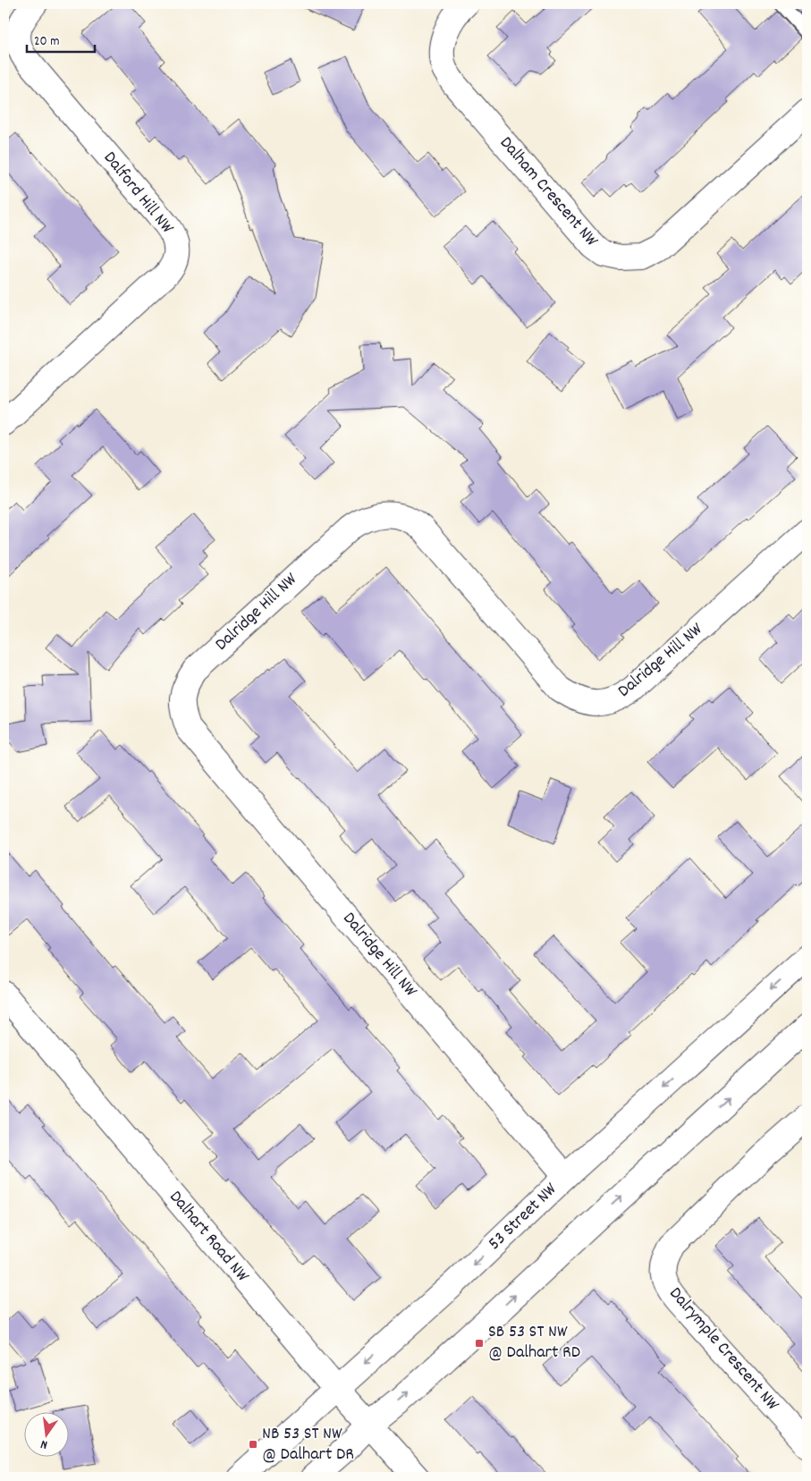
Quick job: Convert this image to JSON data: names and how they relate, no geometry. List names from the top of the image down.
{
  "streets": {
    "street": [
      "Dalham Crescent NW",
      "Dalford Hill NW",
      "Dalridge Hill NW",
      "53 Street NW",
      "Dalhart Road NW",
      "Dalrymple Crescent NW"
    ]
  },
  "crossings": [
    ["Dalridge Hill NW", "53 Street NW"],
    ["53 Street NW", "Dalhart Road NW"]
  ],
  "places": {
    "transit": ["SB 53 ST NW @ Dalhart RD", "NB 53 ST NW @ Dalhart DR"]
  },
  "scale_bar": "20 m",
  "north": "bottom"
}
